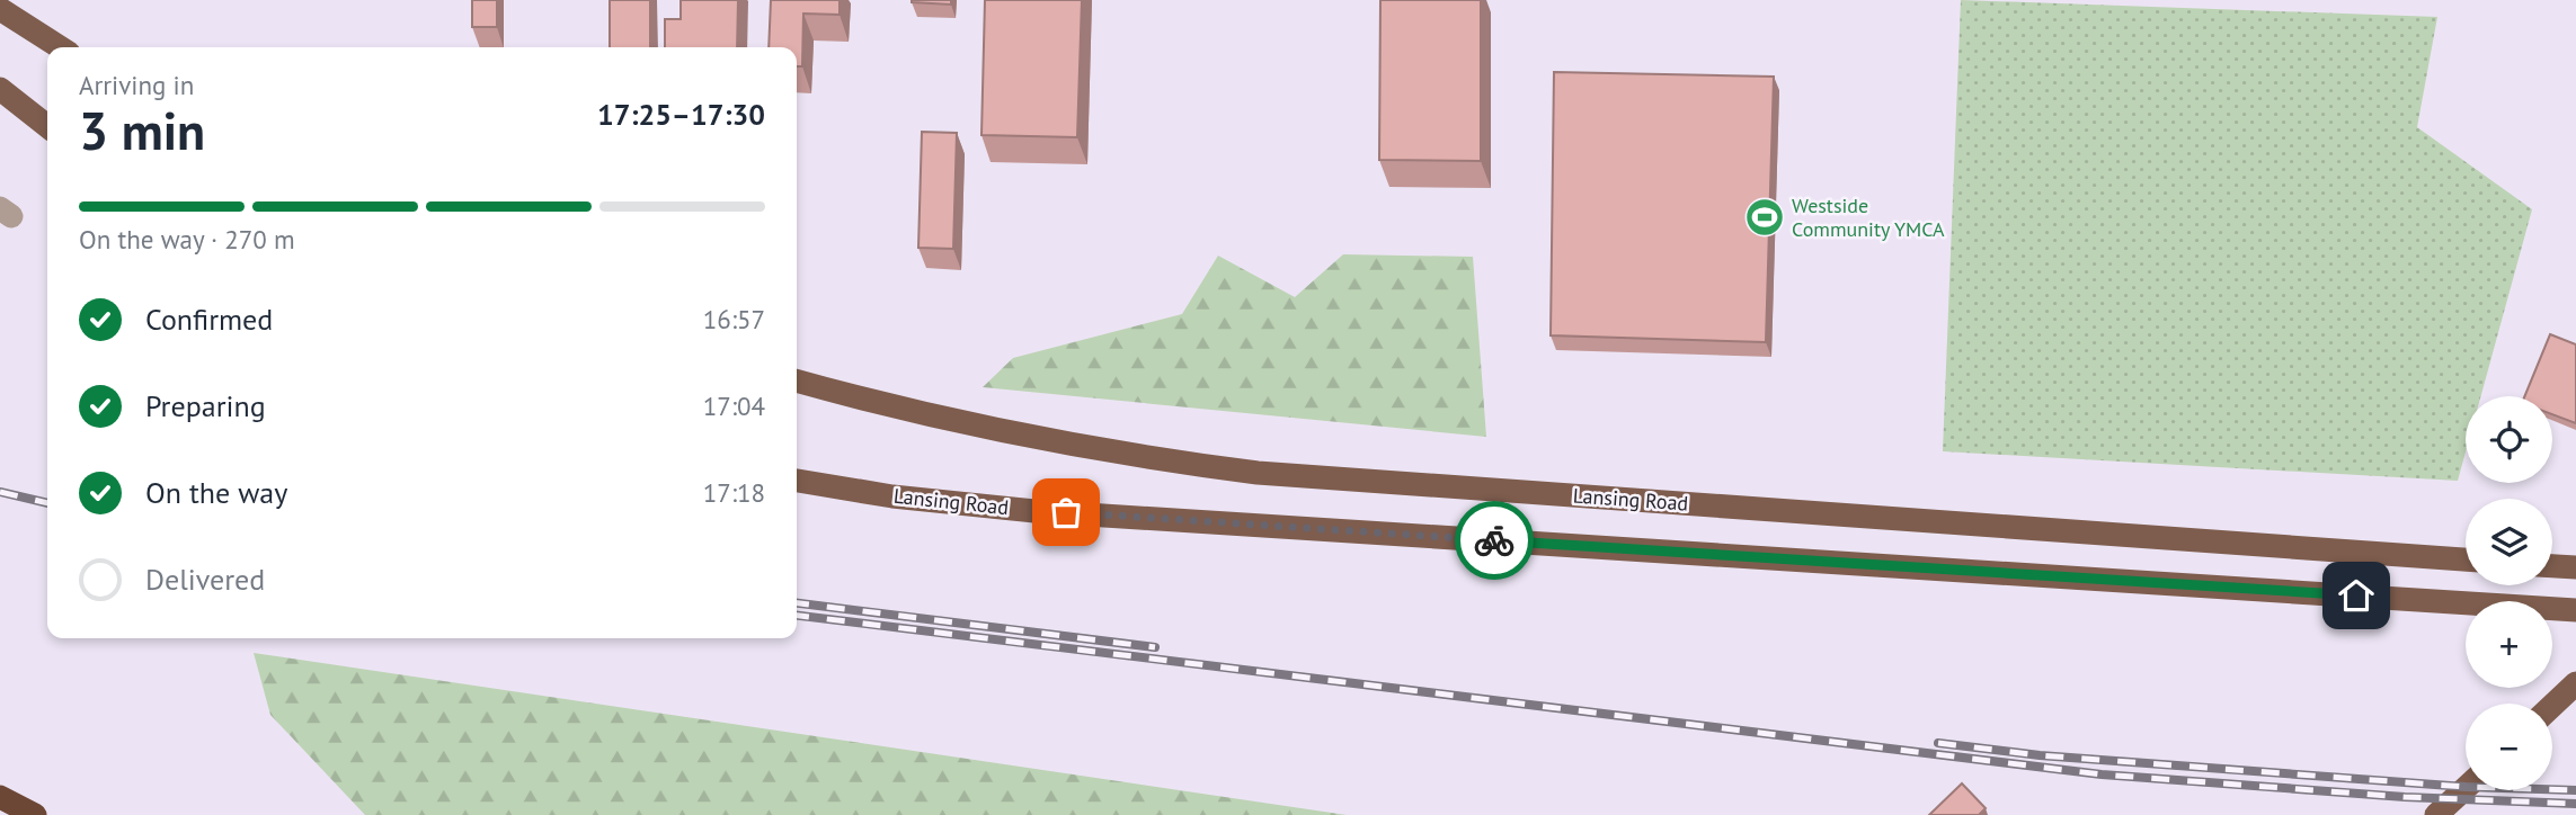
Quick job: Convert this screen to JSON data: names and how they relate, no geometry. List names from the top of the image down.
{
  "streets": {
    "main road": ["Lansing Road"]
  },
  "places": {
    "sports": ["Westside Community YMCA"]
  },
  "page": {
    "heading": ["3 min", "Arriving in", "17:25–17:30"],
    "bar": "On the way · 270 m",
    "list": [
      ["Confirmed", "16:57"],
      ["Preparing", "17:04"],
      ["On the way", "17:18"],
      "Delivered"
    ],
    "map_buttons": ["+", "−"]
  }
}
